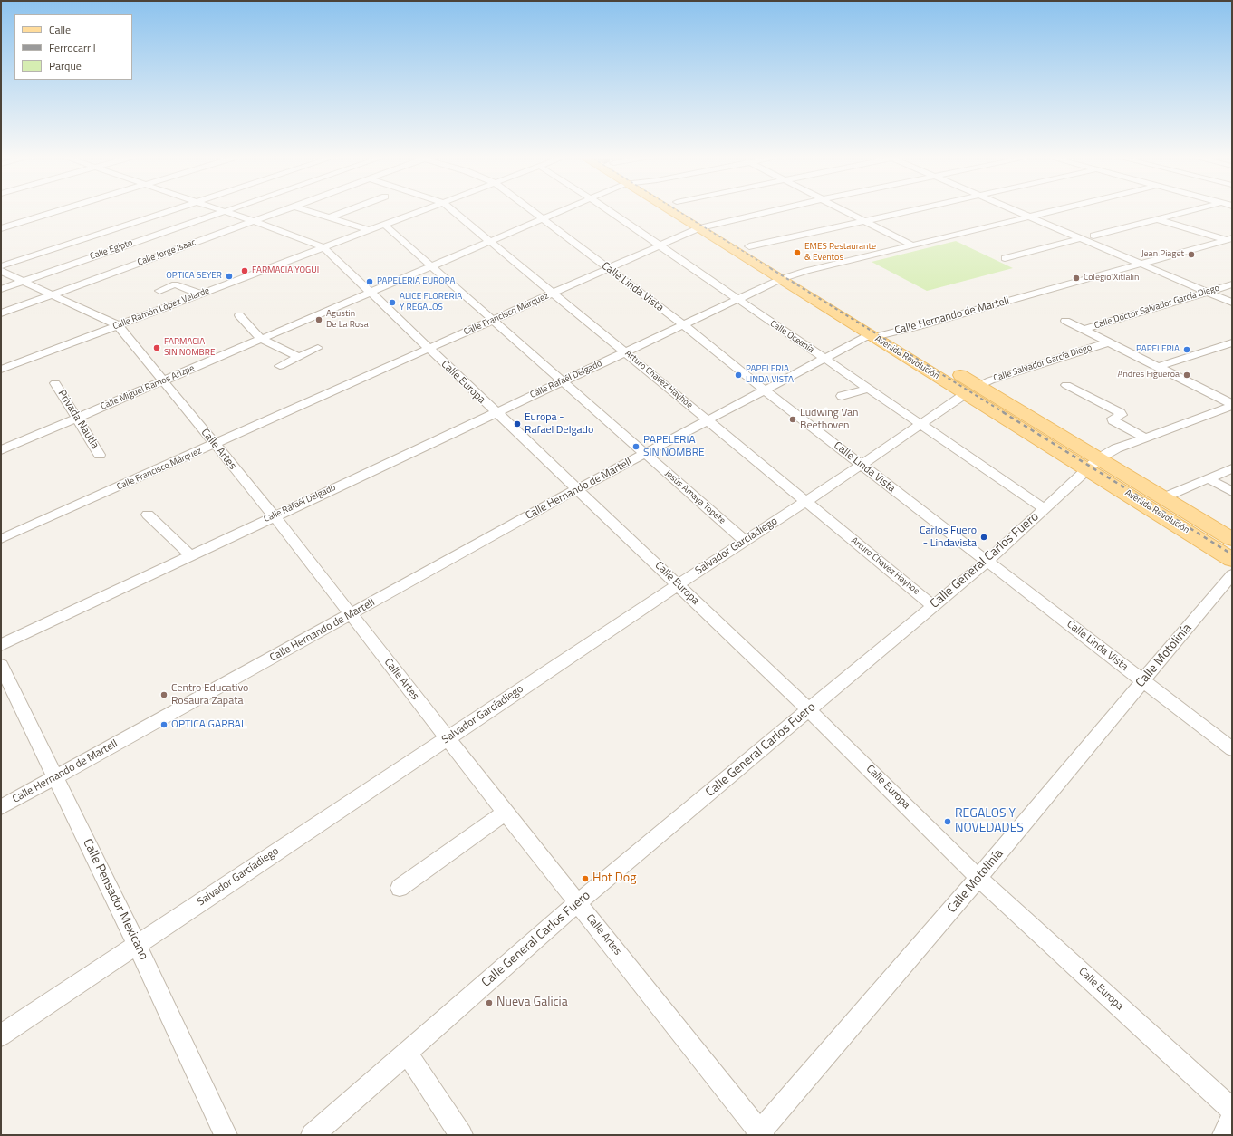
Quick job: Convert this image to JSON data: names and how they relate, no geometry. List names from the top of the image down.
{
  "streets": {
    "main road": ["Avenida Revolución"],
    "street": [
      "Calle Egipto",
      "Calle Jorge Isaac",
      "Calle Linda Vista",
      "Calle Doctor Salvador García Diego",
      "Calle Ramón López Velarde",
      "Calle Francisco Márquez",
      "Calle Hernando de Martell",
      "Calle Oceanía",
      "Calle Salvador García Diego",
      "Calle Rafaél Delgado",
      "Arturo Chavez Hayhoe",
      "Calle Europa",
      "Calle Miguel Ramos Arizpe",
      "Privada Nautla",
      "Calle Artes",
      "Jesús Amaya Topete",
      "Salvador Garcíadiego",
      "Calle General Carlos Fuero",
      "Calle Motolinía",
      "Calle Pensador Mexicano"
    ]
  },
  "crossings": [
    ["Calle Egipto", "Calle Europa"],
    ["Calle Egipto", "Calle Artes"],
    ["Calle Jorge Isaac", "Calle Europa"],
    ["Calle Jorge Isaac", "Calle Artes"],
    ["Calle Linda Vista", "Calle Francisco Márquez"],
    ["Calle Linda Vista", "Calle Hernando de Martell"],
    ["Calle Linda Vista", "Calle Rafaél Delgado"],
    ["Calle Linda Vista", "Calle Miguel Ramos Arizpe"],
    ["Calle Linda Vista", "Salvador Garcíadiego"],
    ["Calle Linda Vista", "Calle General Carlos Fuero"],
    ["Calle Linda Vista", "Calle Motolinía"],
    ["Calle Ramón López Velarde", "Calle Europa"],
    ["Calle Ramón López Velarde", "Calle Artes"],
    ["Calle Ramón López Velarde", "Jesús Amaya Topete"],
    ["Calle Francisco Márquez", "Calle Oceanía"],
    ["Calle Francisco Márquez", "Avenida Revolución"],
    ["Calle Francisco Márquez", "Arturo Chavez Hayhoe"],
    ["Calle Francisco Márquez", "Calle Europa"],
    ["Calle Francisco Márquez", "Calle Artes"],
    ["Calle Francisco Márquez", "Jesús Amaya Topete"],
    ["Calle Hernando de Martell", "Calle Oceanía"],
    ["Calle Hernando de Martell", "Avenida Revolución"],
    ["Calle Hernando de Martell", "Arturo Chavez Hayhoe"],
    ["Calle Hernando de Martell", "Calle Europa"],
    ["Calle Hernando de Martell", "Calle Artes"],
    ["Calle Hernando de Martell", "Jesús Amaya Topete"],
    ["Calle Hernando de Martell", "Calle Pensador Mexicano"],
    ["Calle Oceanía", "Calle Rafaél Delgado"],
    ["Calle Oceanía", "Salvador Garcíadiego"],
    ["Calle Oceanía", "Calle General Carlos Fuero"],
    ["Avenida Revolución", "Calle Salvador García Diego"],
    ["Avenida Revolución", "Calle Rafaél Delgado"],
    ["Avenida Revolución", "Salvador Garcíadiego"],
    ["Avenida Revolución", "Calle General Carlos Fuero"],
    ["Calle Salvador García Diego", "Salvador Garcíadiego"],
    ["Calle Rafaél Delgado", "Arturo Chavez Hayhoe"],
    ["Calle Rafaél Delgado", "Calle Europa"],
    ["Calle Rafaél Delgado", "Calle Artes"],
    ["Calle Rafaél Delgado", "Jesús Amaya Topete"],
    ["Arturo Chavez Hayhoe", "Calle Miguel Ramos Arizpe"],
    ["Arturo Chavez Hayhoe", "Salvador Garcíadiego"],
    ["Arturo Chavez Hayhoe", "Calle General Carlos Fuero"],
    ["Calle Europa", "Calle Miguel Ramos Arizpe"],
    ["Calle Europa", "Salvador Garcíadiego"],
    ["Calle Europa", "Calle General Carlos Fuero"],
    ["Calle Europa", "Calle Motolinía"],
    ["Calle Miguel Ramos Arizpe", "Privada Nautla"],
    ["Calle Miguel Ramos Arizpe", "Calle Artes"],
    ["Calle Miguel Ramos Arizpe", "Jesús Amaya Topete"],
    ["Calle Artes", "Salvador Garcíadiego"],
    ["Calle Artes", "Calle General Carlos Fuero"],
    ["Calle Artes", "Calle Motolinía"],
    ["Jesús Amaya Topete", "Salvador Garcíadiego"],
    ["Salvador Garcíadiego", "Calle Pensador Mexicano"]
  ],
  "places": [
    "EMES Restaurante & Eventos",
    "Jean Piaget",
    "FARMACIA YOGUI",
    "OPTICA SEYER",
    "Colegio Xitlalin",
    "PAPELERIA EUROPA",
    "ALICE FLORERIA Y REGALOS",
    "Agustin De La Rosa",
    "FARMACIA SIN NOMBRE",
    "PAPELERIA",
    "PAPELERIA LINDA VISTA",
    "Andres Figueroa",
    "Ludwing Van Beethoven",
    "Europa - Rafael Delgado",
    "PAPELERIA SIN NOMBRE",
    "Carlos Fuero - Lindavista",
    "Centro Educativo Rosaura Zapata",
    "OPTICA GARBAL",
    "REGALOS Y NOVEDADES",
    "Hot Dog",
    "Nueva Galicia"
  ],
  "legend": ["Calle", "Ferrocarril", "Parque"]
}
